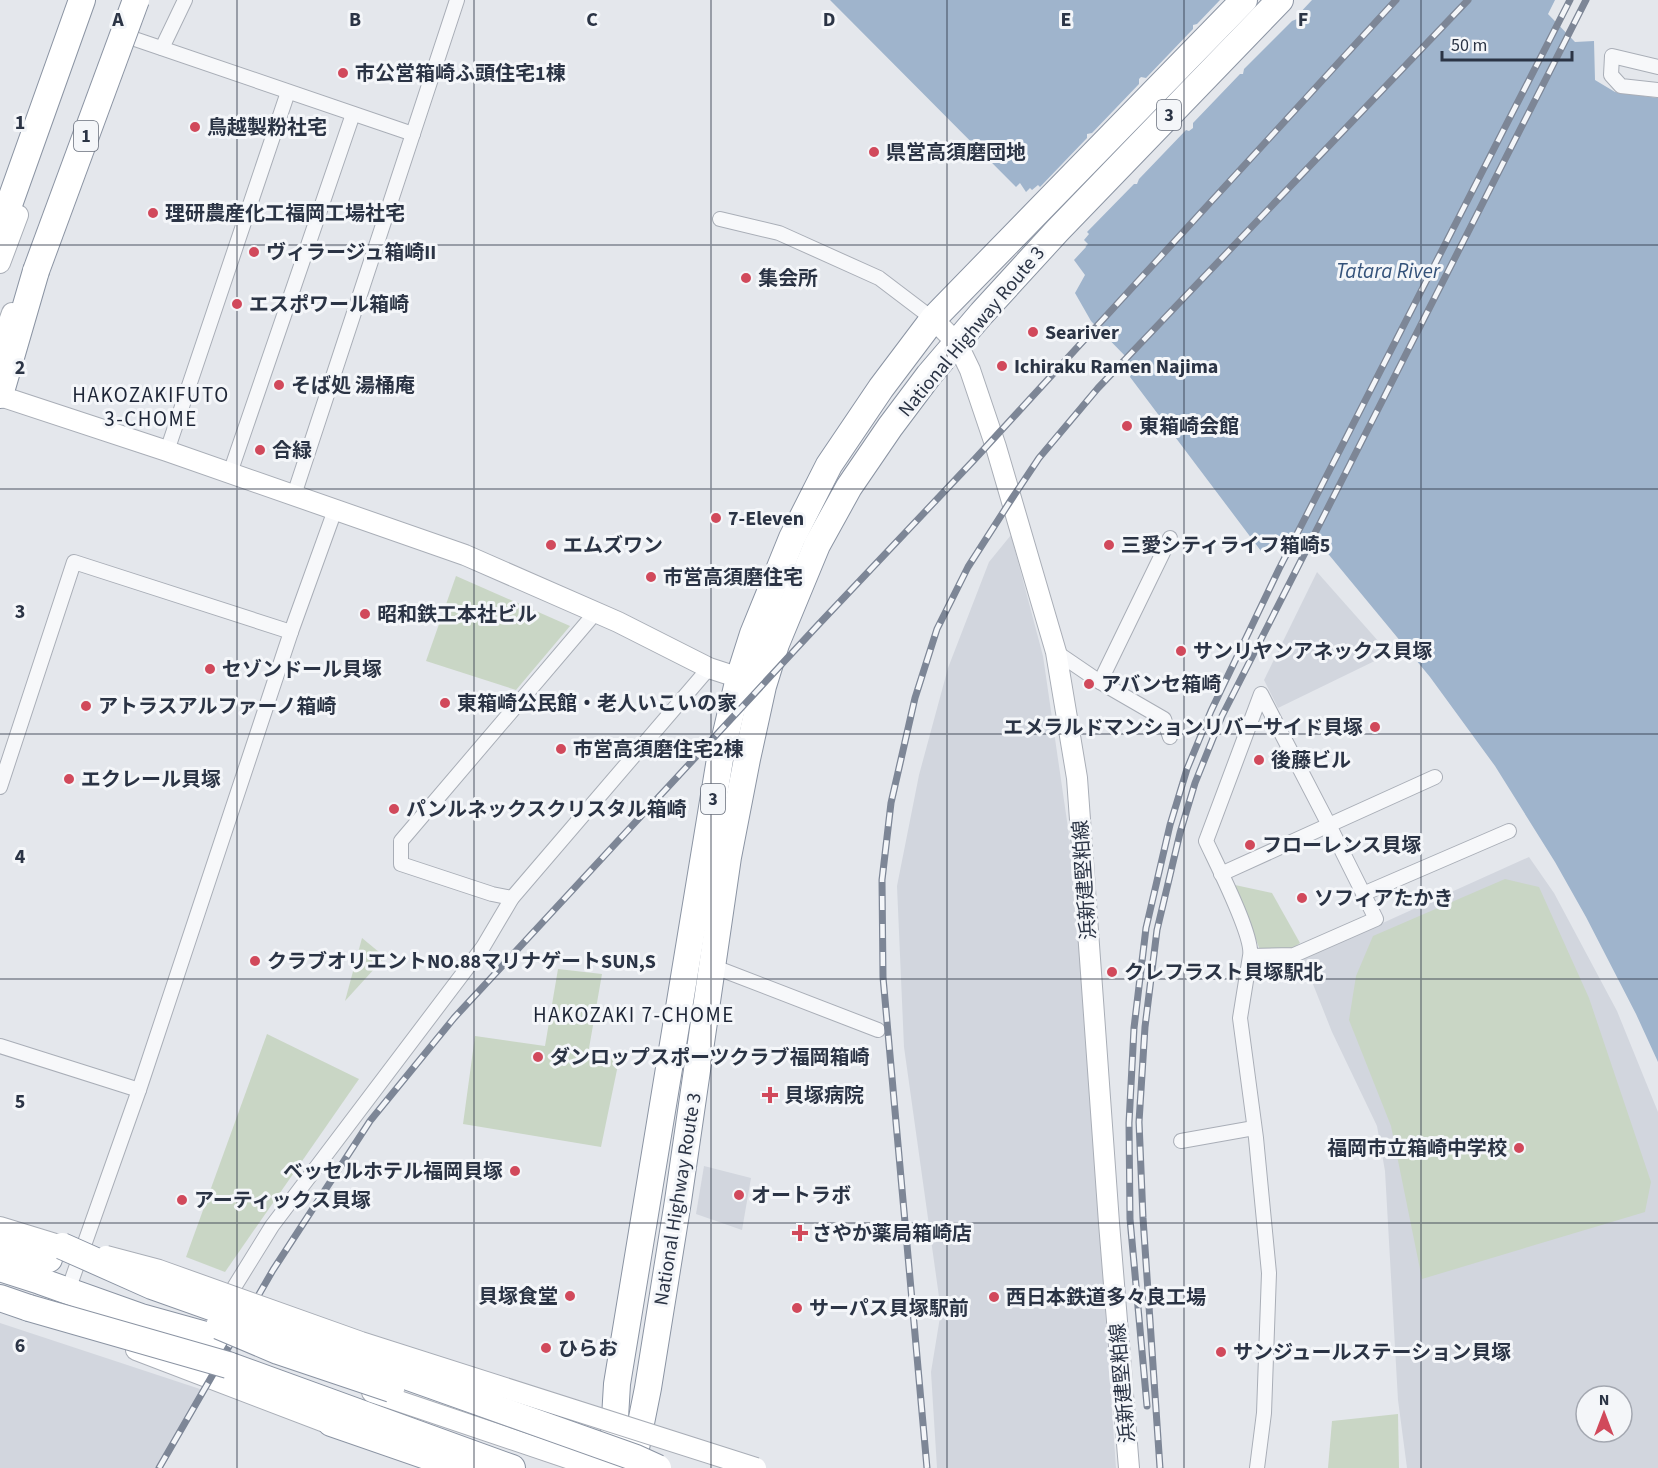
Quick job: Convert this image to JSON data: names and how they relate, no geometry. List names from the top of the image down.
{
  "streets": {
    "highway": ["3", "1", "National Highway Route 3"],
    "street": ["浜新建堅粕線"]
  },
  "crossings": [
    ["National Highway Route 3", "浜新建堅粕線"]
  ],
  "districts": ["HAKOZAKIFUTO 3-CHOME", "HAKOZAKI 7-CHOME"],
  "water": ["Tatara River"],
  "places": {
    "other": [
      "市公営箱崎ふ頭住宅1棟",
      "鳥越製粉社宅",
      "県営高須磨団地",
      "理研農産化工福岡工場社宅",
      "ヴィラージュ箱崎II",
      "集会所",
      "エスポワール箱崎",
      "Seariver",
      "Ichiraku Ramen Najima",
      "そば処 湯桶庵",
      "東箱崎会館",
      "合緑",
      "7-Eleven",
      "エムズワン",
      "三愛シティライフ箱崎5",
      "市営高須磨住宅",
      "昭和鉄工本社ビル",
      "サンリヤンアネックス貝塚",
      "セゾンドール貝塚",
      "アバンセ箱崎",
      "東箱崎公民館・老人いこいの家",
      "アトラスアルファーノ箱崎",
      "エメラルドマンションリバーサイド貝塚",
      "市営高須磨住宅2棟",
      "後藤ビル",
      "エクレール貝塚",
      "パンルネックスクリスタル箱崎",
      "フローレンス貝塚",
      "ソフィアたかき",
      "クラブオリエントNO.88マリナゲートSUN,S",
      "クレフラスト貝塚駅北",
      "ダンロップスポーツクラブ福岡箱崎",
      "福岡市立箱崎中学校",
      "ベッセルホテル福岡貝塚",
      "オートラボ",
      "アーティックス貝塚",
      "貝塚食堂",
      "西日本鉄道多々良工場",
      "サーパス貝塚駅前",
      "ひらお",
      "サンジュールステーション貝塚"
    ],
    "health": ["貝塚病院", "さやか薬局箱崎店"]
  },
  "scale_bar": "50 m",
  "north": "top",
  "grid": {
    "columns": [
      "A",
      "B",
      "C",
      "D",
      "E",
      "F"
    ],
    "rows": [
      "1",
      "2",
      "3",
      "4",
      "5",
      "6"
    ]
  }
}
